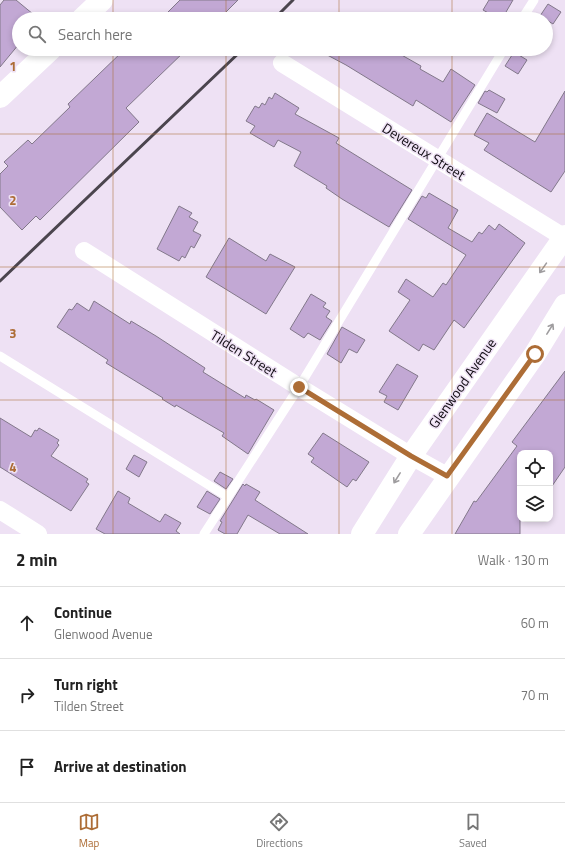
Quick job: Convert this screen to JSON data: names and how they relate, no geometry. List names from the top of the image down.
{
  "streets": {
    "main road": ["Glenwood Avenue"],
    "street": ["Devereux Street", "Tilden Street"]
  },
  "crossings": [
    ["Devereux Street", "Glenwood Avenue"],
    ["Tilden Street", "Glenwood Avenue"]
  ],
  "page": {
    "search": "Search here",
    "heading": ["2 min", "Walk · 130 m"],
    "list": [
      ["Continue", "Glenwood Avenue", "60 m"],
      ["Turn right", "Tilden Street", "70 m"],
      "Arrive at destination"
    ],
    "nav": ["Map", "Directions", "Saved"]
  },
  "grid": {
    "rows": [
      "1",
      "2",
      "3",
      "4"
    ]
  }
}
